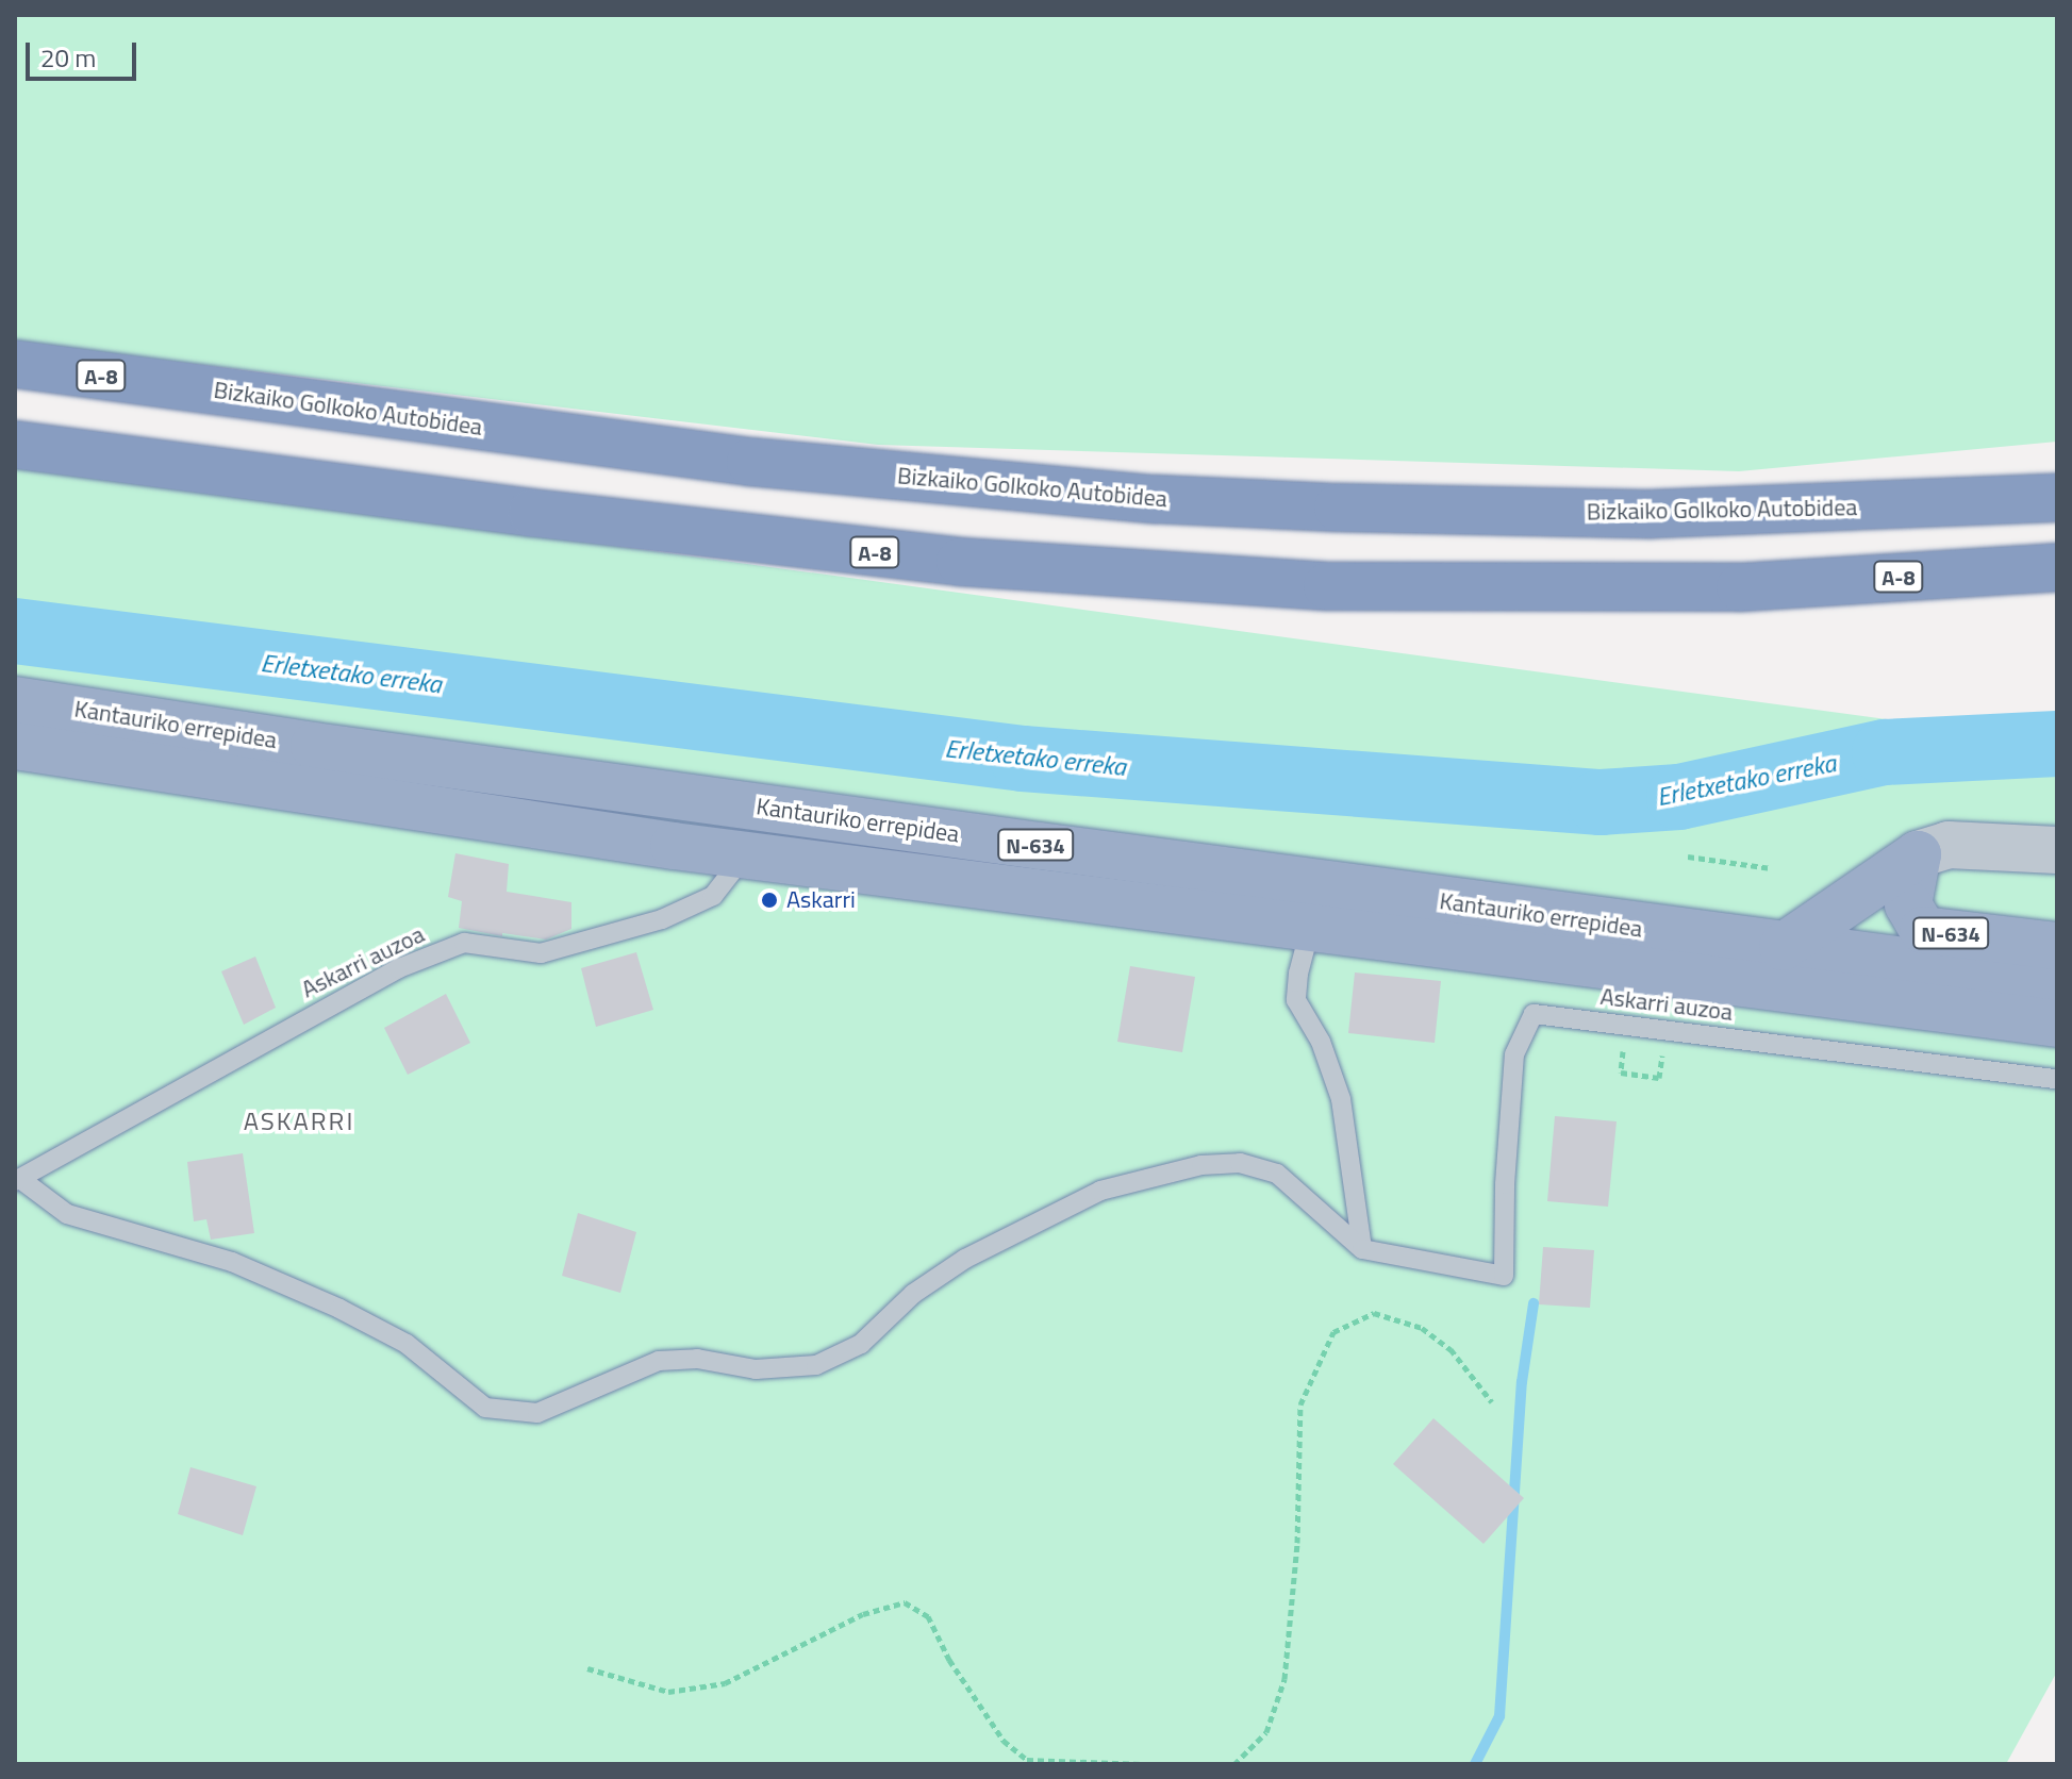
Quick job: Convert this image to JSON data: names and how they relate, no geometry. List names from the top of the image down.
{
  "streets": {
    "highway": [
      "A-8",
      "Bizkaiko Golkoko Autobidea",
      "Kantauriko errepidea",
      "N-634"
    ],
    "lane": ["Askarri auzoa"]
  },
  "crossings": [
    ["Kantauriko errepidea", "Askarri auzoa"]
  ],
  "districts": ["ASKARRI"],
  "water": ["Erletxetako erreka"],
  "places": ["Askarri"],
  "scale_bar": "20 m"
}
